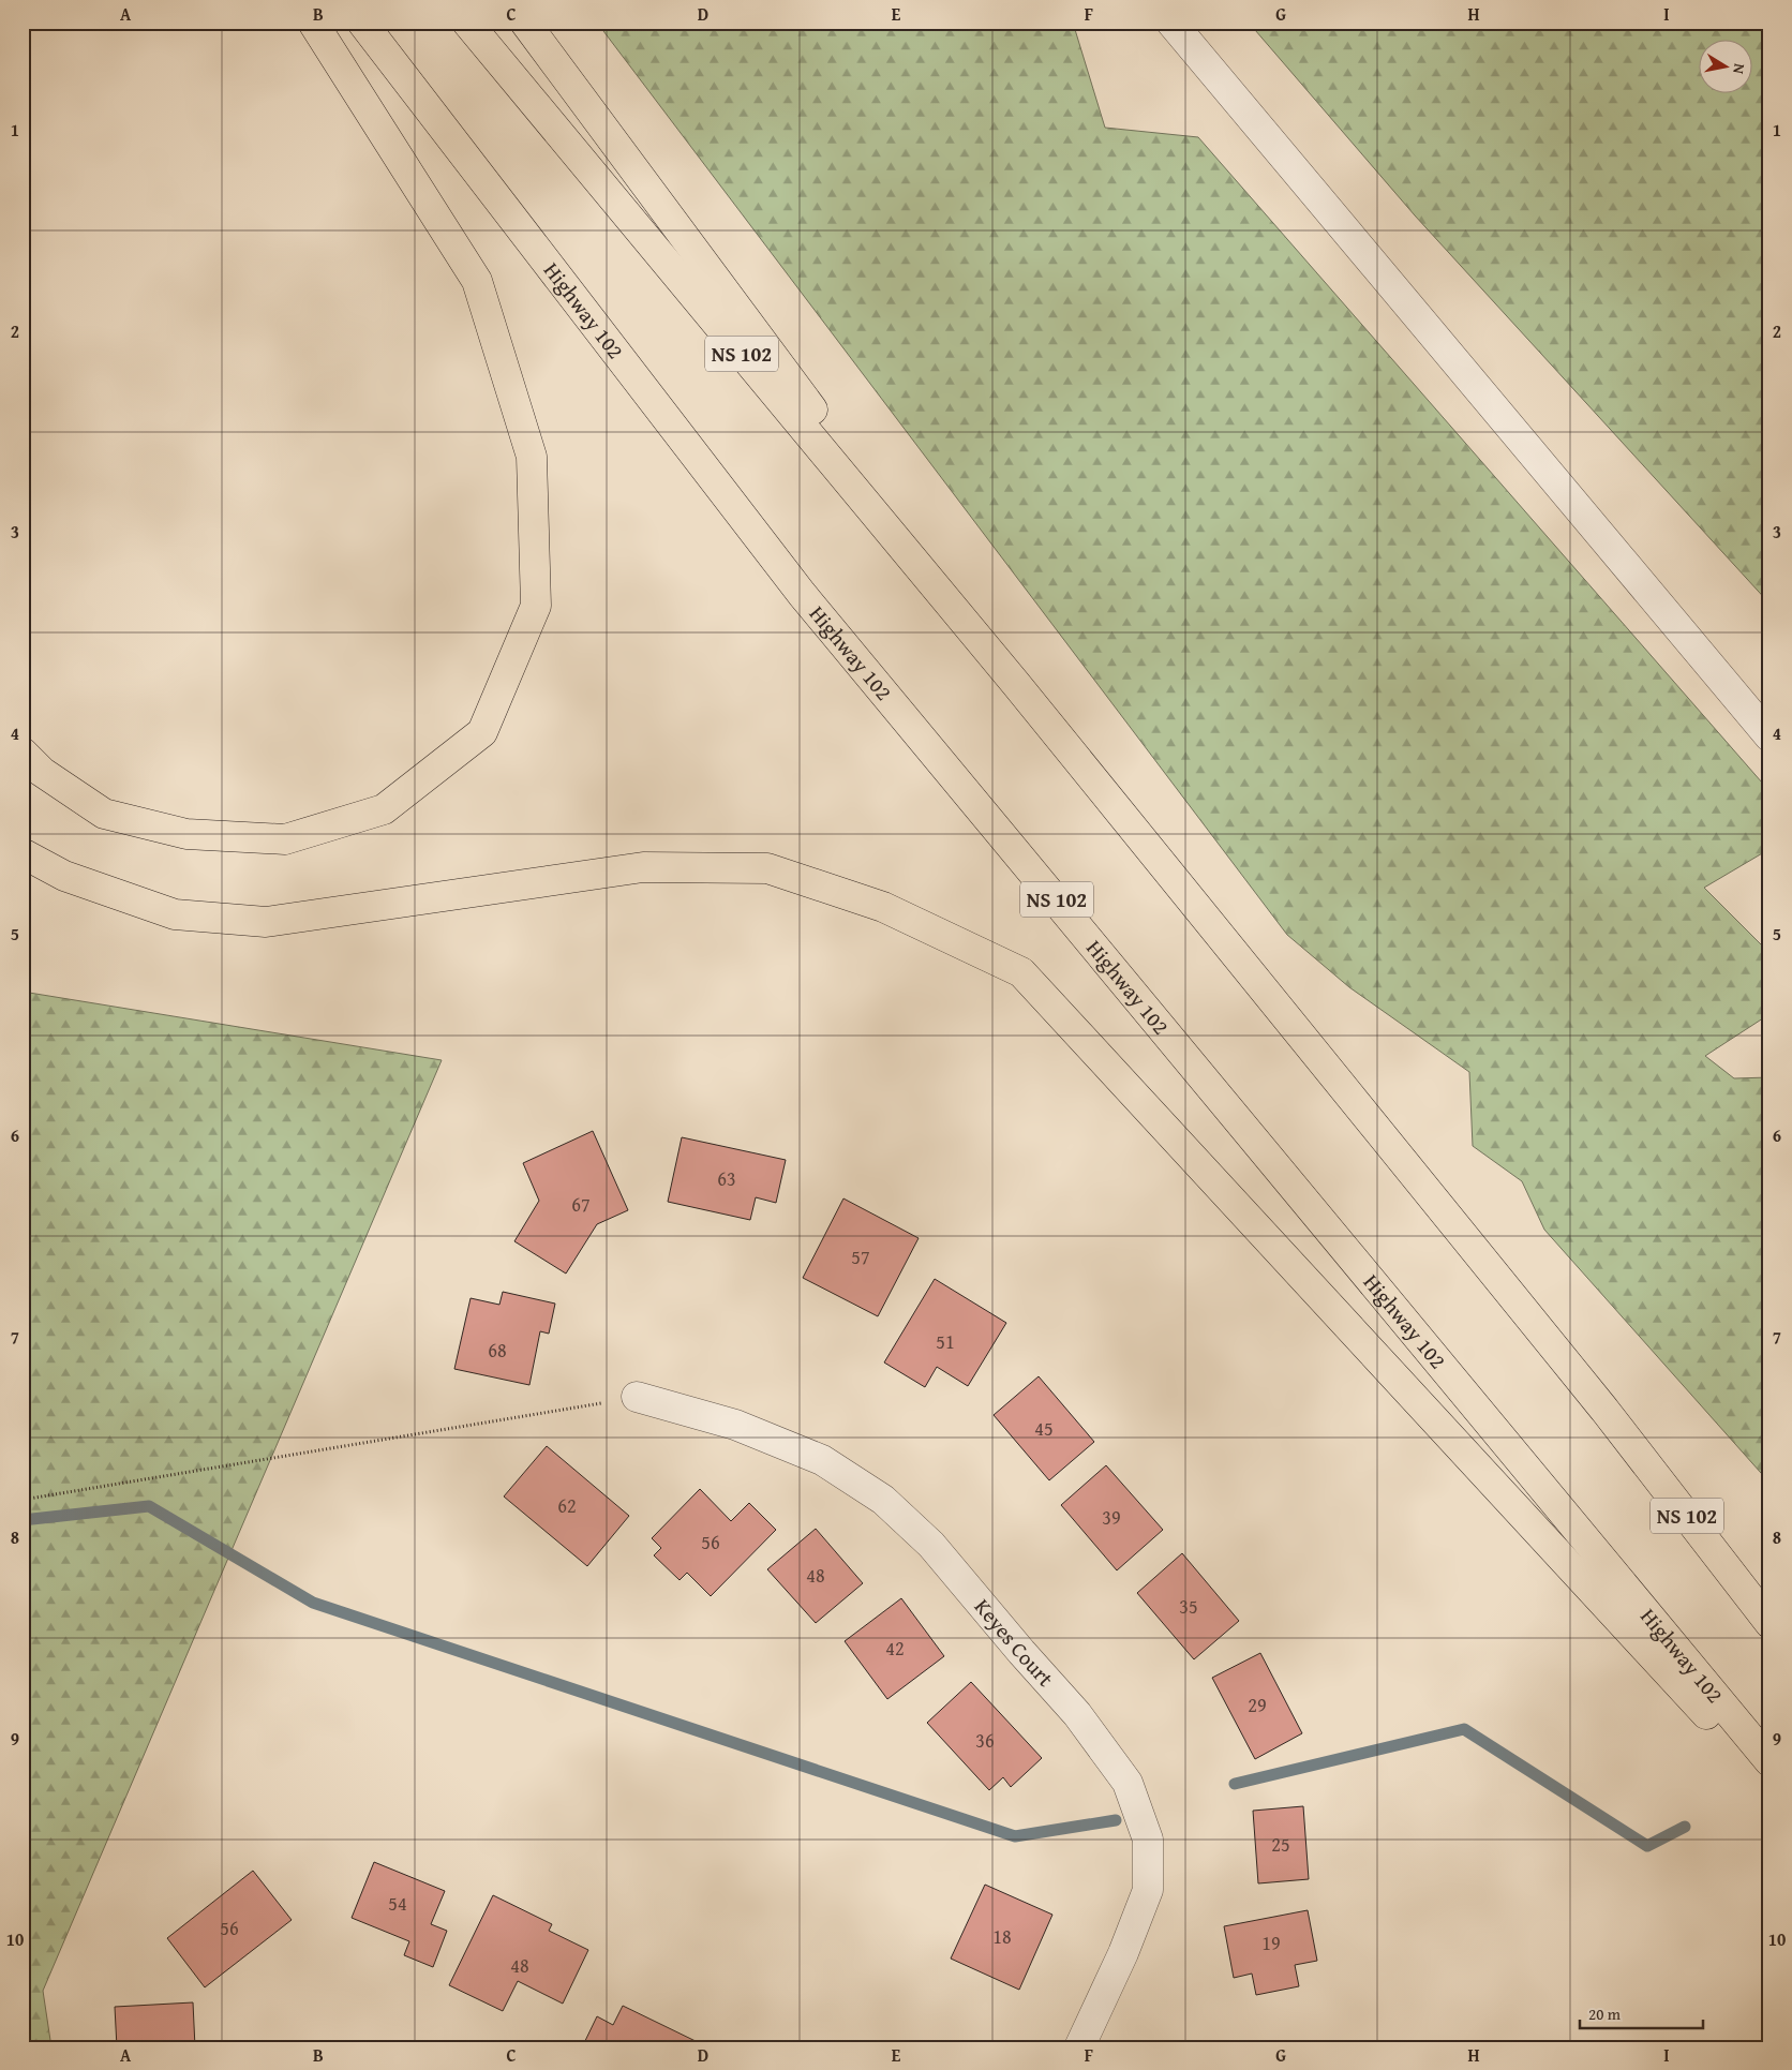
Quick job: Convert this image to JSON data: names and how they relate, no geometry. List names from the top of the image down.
{
  "streets": {
    "highway": ["Highway 102", "NS 102"],
    "street": ["Keyes Court"]
  },
  "house_numbers": [
    "63",
    "67",
    "57",
    "51",
    "68",
    "45",
    "62",
    "39",
    "56",
    "48",
    "35",
    "42",
    "29",
    "36",
    "25",
    "54",
    "56",
    "18",
    "19",
    "48"
  ],
  "scale_bar": "20 m",
  "north": "right",
  "grid": {
    "columns": [
      "A",
      "B",
      "C",
      "D",
      "E",
      "F",
      "G",
      "H",
      "I"
    ],
    "rows": [
      "1",
      "2",
      "3",
      "4",
      "5",
      "6",
      "7",
      "8",
      "9",
      "10"
    ]
  }
}
